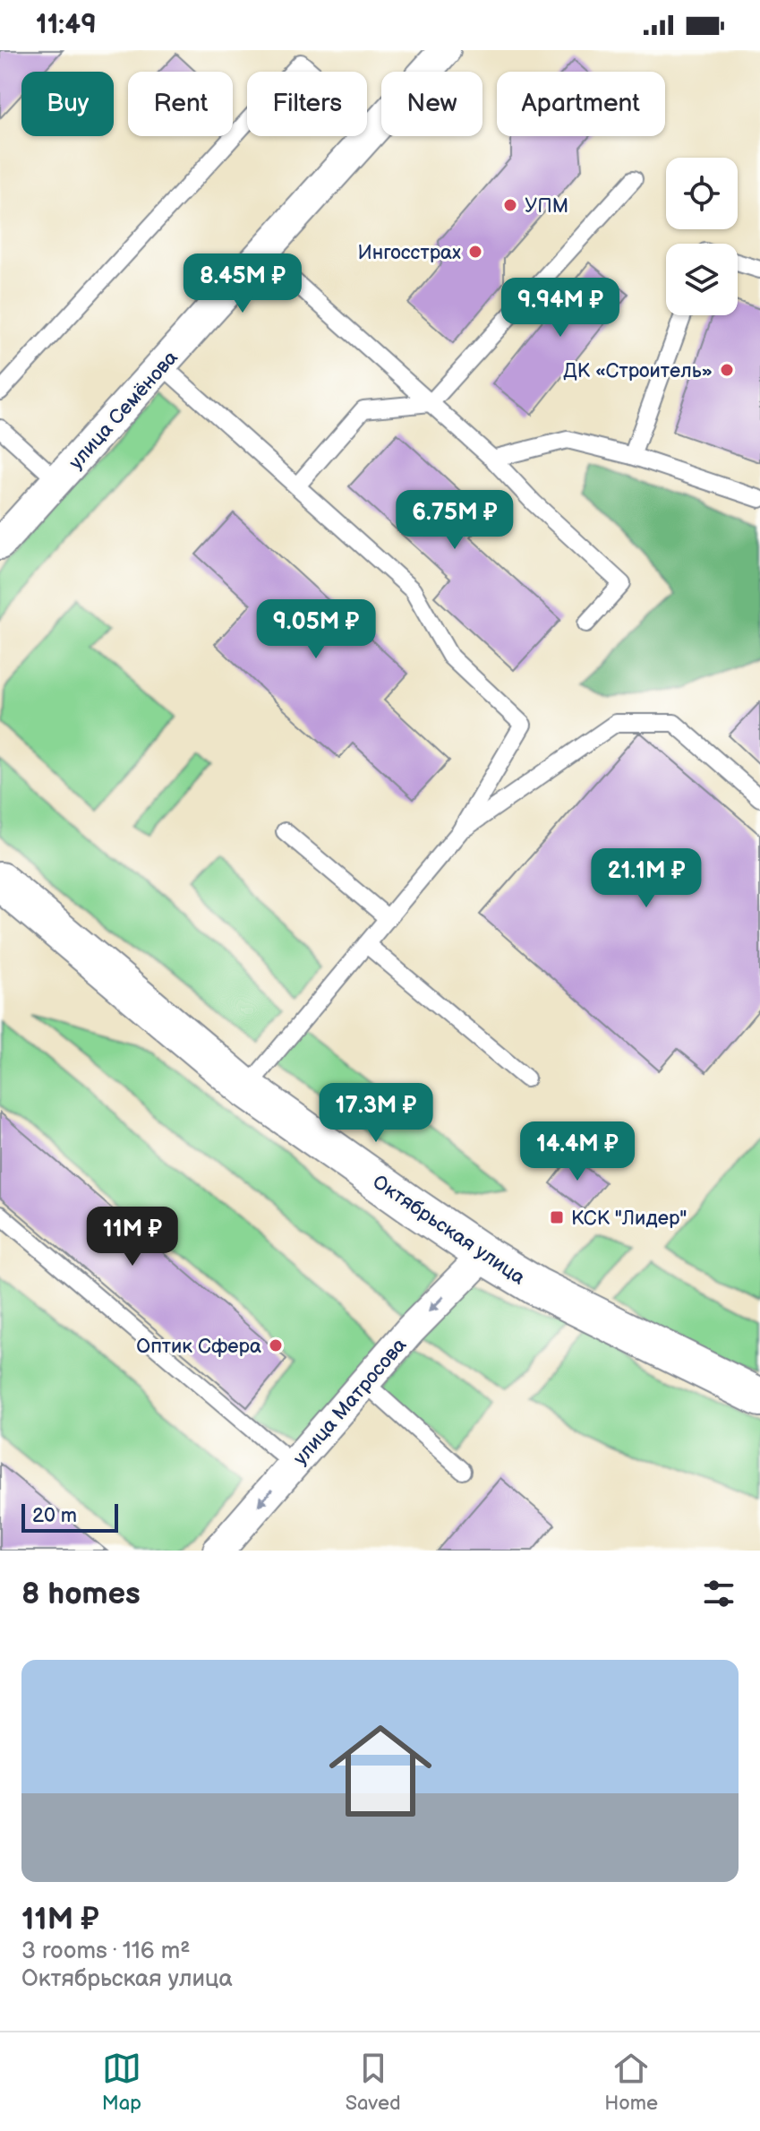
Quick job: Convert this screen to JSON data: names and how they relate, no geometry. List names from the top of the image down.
{
  "streets": {
    "street": ["улица Семёнова", "Октябрьская улица", "улица Матросова"]
  },
  "crossings": [
    ["Октябрьская улица", "улица Матросова"]
  ],
  "one_way": ["улица Матросова"],
  "places": {
    "other": [
      "УПМ",
      "Ингосстрах",
      "ДК «Строитель»",
      "Оптик Сфера"
    ],
    "transit": ["КСК \"Лидер\""]
  },
  "scale_bar": "20 m",
  "page": {
    "status": "11:49",
    "chip": [
      "Buy",
      "Rent",
      "Filters",
      "New",
      "Apartment"
    ],
    "price": [
      "8.45M ₽",
      "9.94M ₽",
      "6.75M ₽",
      "9.05M ₽",
      "21.1M ₽",
      "17.3M ₽",
      "14.4M ₽",
      "11M ₽"
    ],
    "scale": "20 m",
    "heading": "8 homes",
    "list": [
      {
        "name": "11M ₽",
        "note": "3 rooms · 116 m² · Октябрьская улица"
      }
    ],
    "tabs": ["Map", "Saved", "Home"]
  }
}
